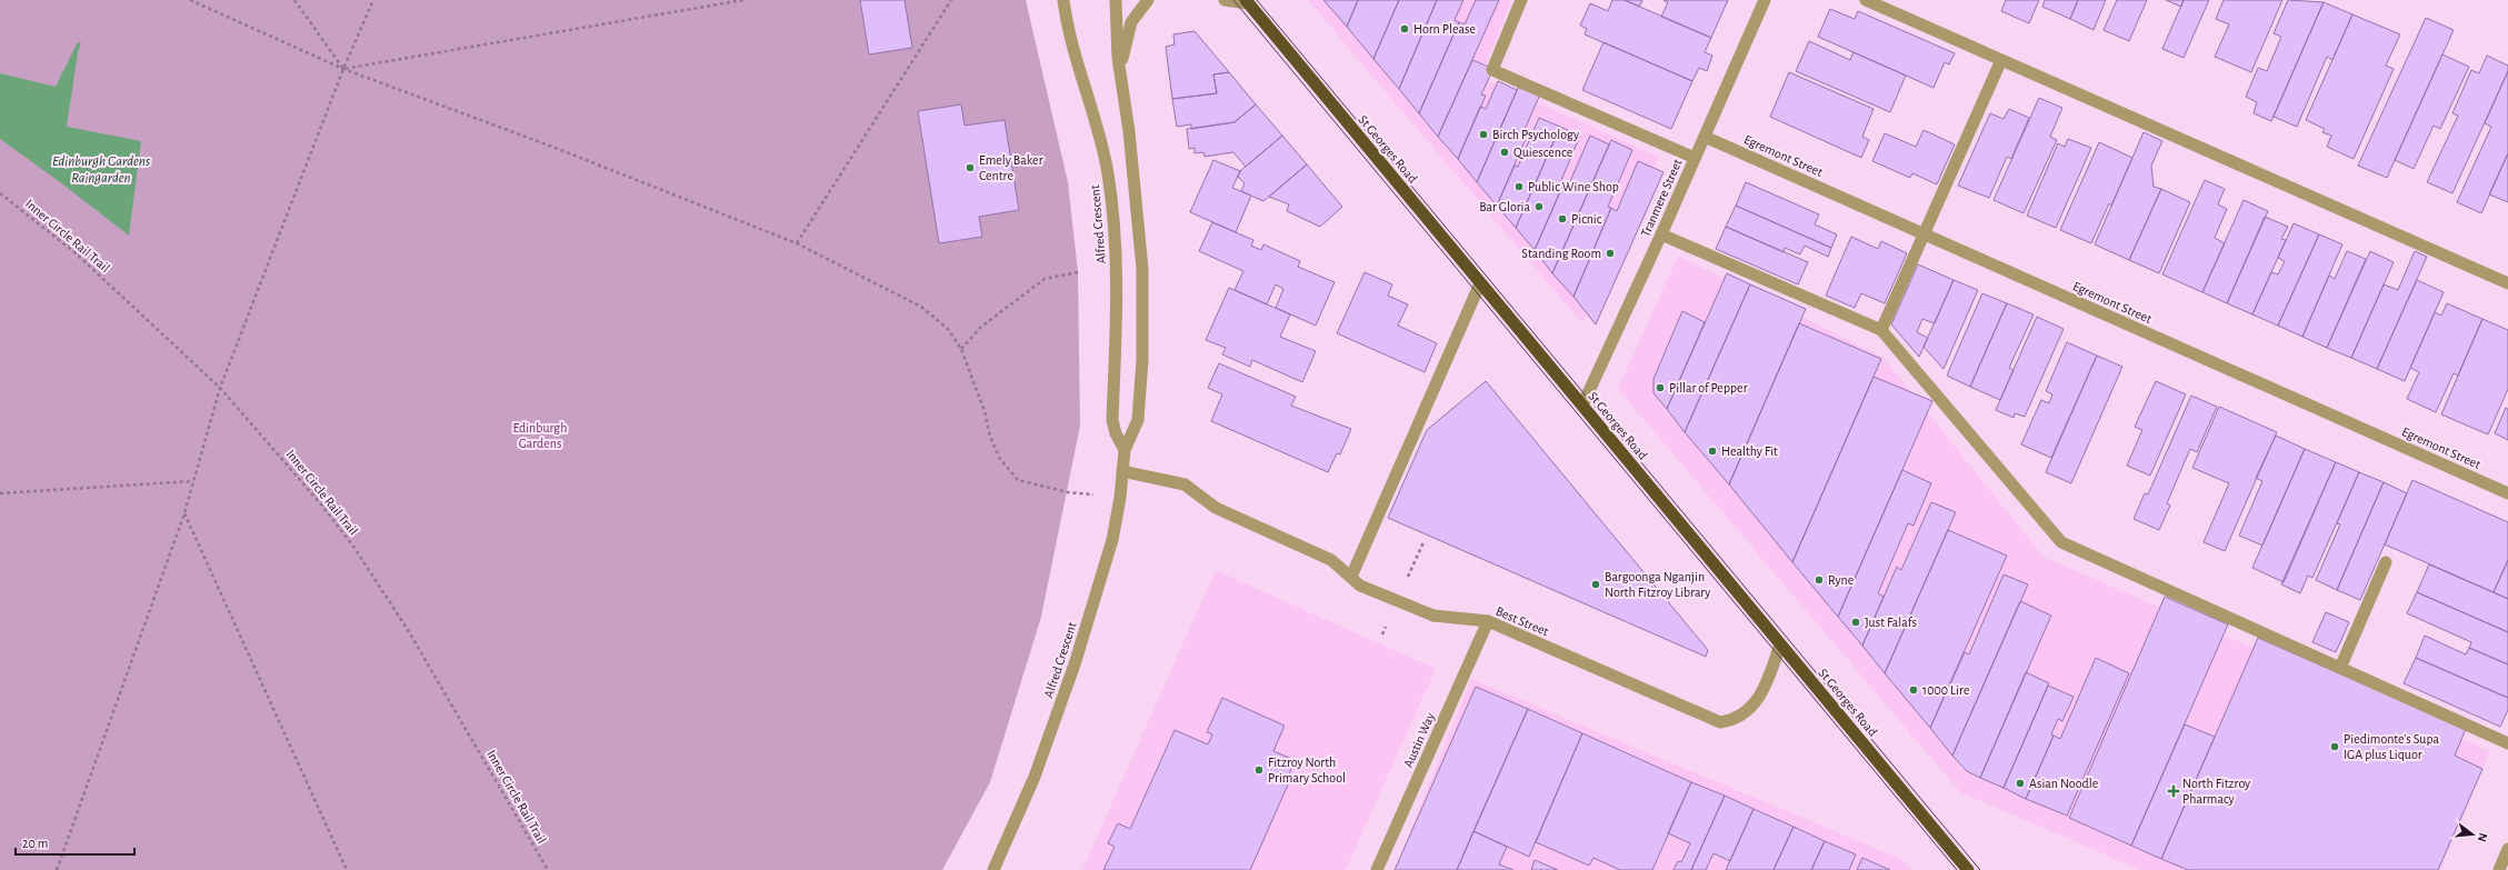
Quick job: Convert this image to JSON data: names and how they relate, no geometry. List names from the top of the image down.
{
  "streets": {
    "highway": ["St Georges Road"],
    "street": [
      "Egremont Street",
      "Tranmere Street",
      "Alfred Crescent",
      "Best Street",
      "Austin Way"
    ],
    "path": ["Inner Circle Rail Trail"]
  },
  "crossings": [
    ["St Georges Road", "Tranmere Street"],
    ["St Georges Road", "Best Street"],
    ["Egremont Street", "Tranmere Street"],
    ["Alfred Crescent", "Best Street"],
    ["Best Street", "Austin Way"]
  ],
  "water": ["Edinburgh Gardens Raingarden"],
  "parks": ["Edinburgh Gardens"],
  "places": {
    "other": [
      "Horn Please",
      "Birch Psychology",
      "Quiescence",
      "Emely Baker Centre",
      "Public Wine Shop",
      "Bar Gloria",
      "Picnic",
      "Standing Room",
      "Pillar of Pepper",
      "Healthy Fit",
      "Ryne",
      "Bargoonga Nganjin North Fitzroy Library",
      "Just Falafs",
      "1000 Lire",
      "Piedimonte's Supa IGA plus Liquor",
      "Fitzroy North Primary School",
      "Asian Noodle"
    ],
    "health": ["North Fitzroy Pharmacy"]
  },
  "scale_bar": "20 m",
  "north": "right"
}
